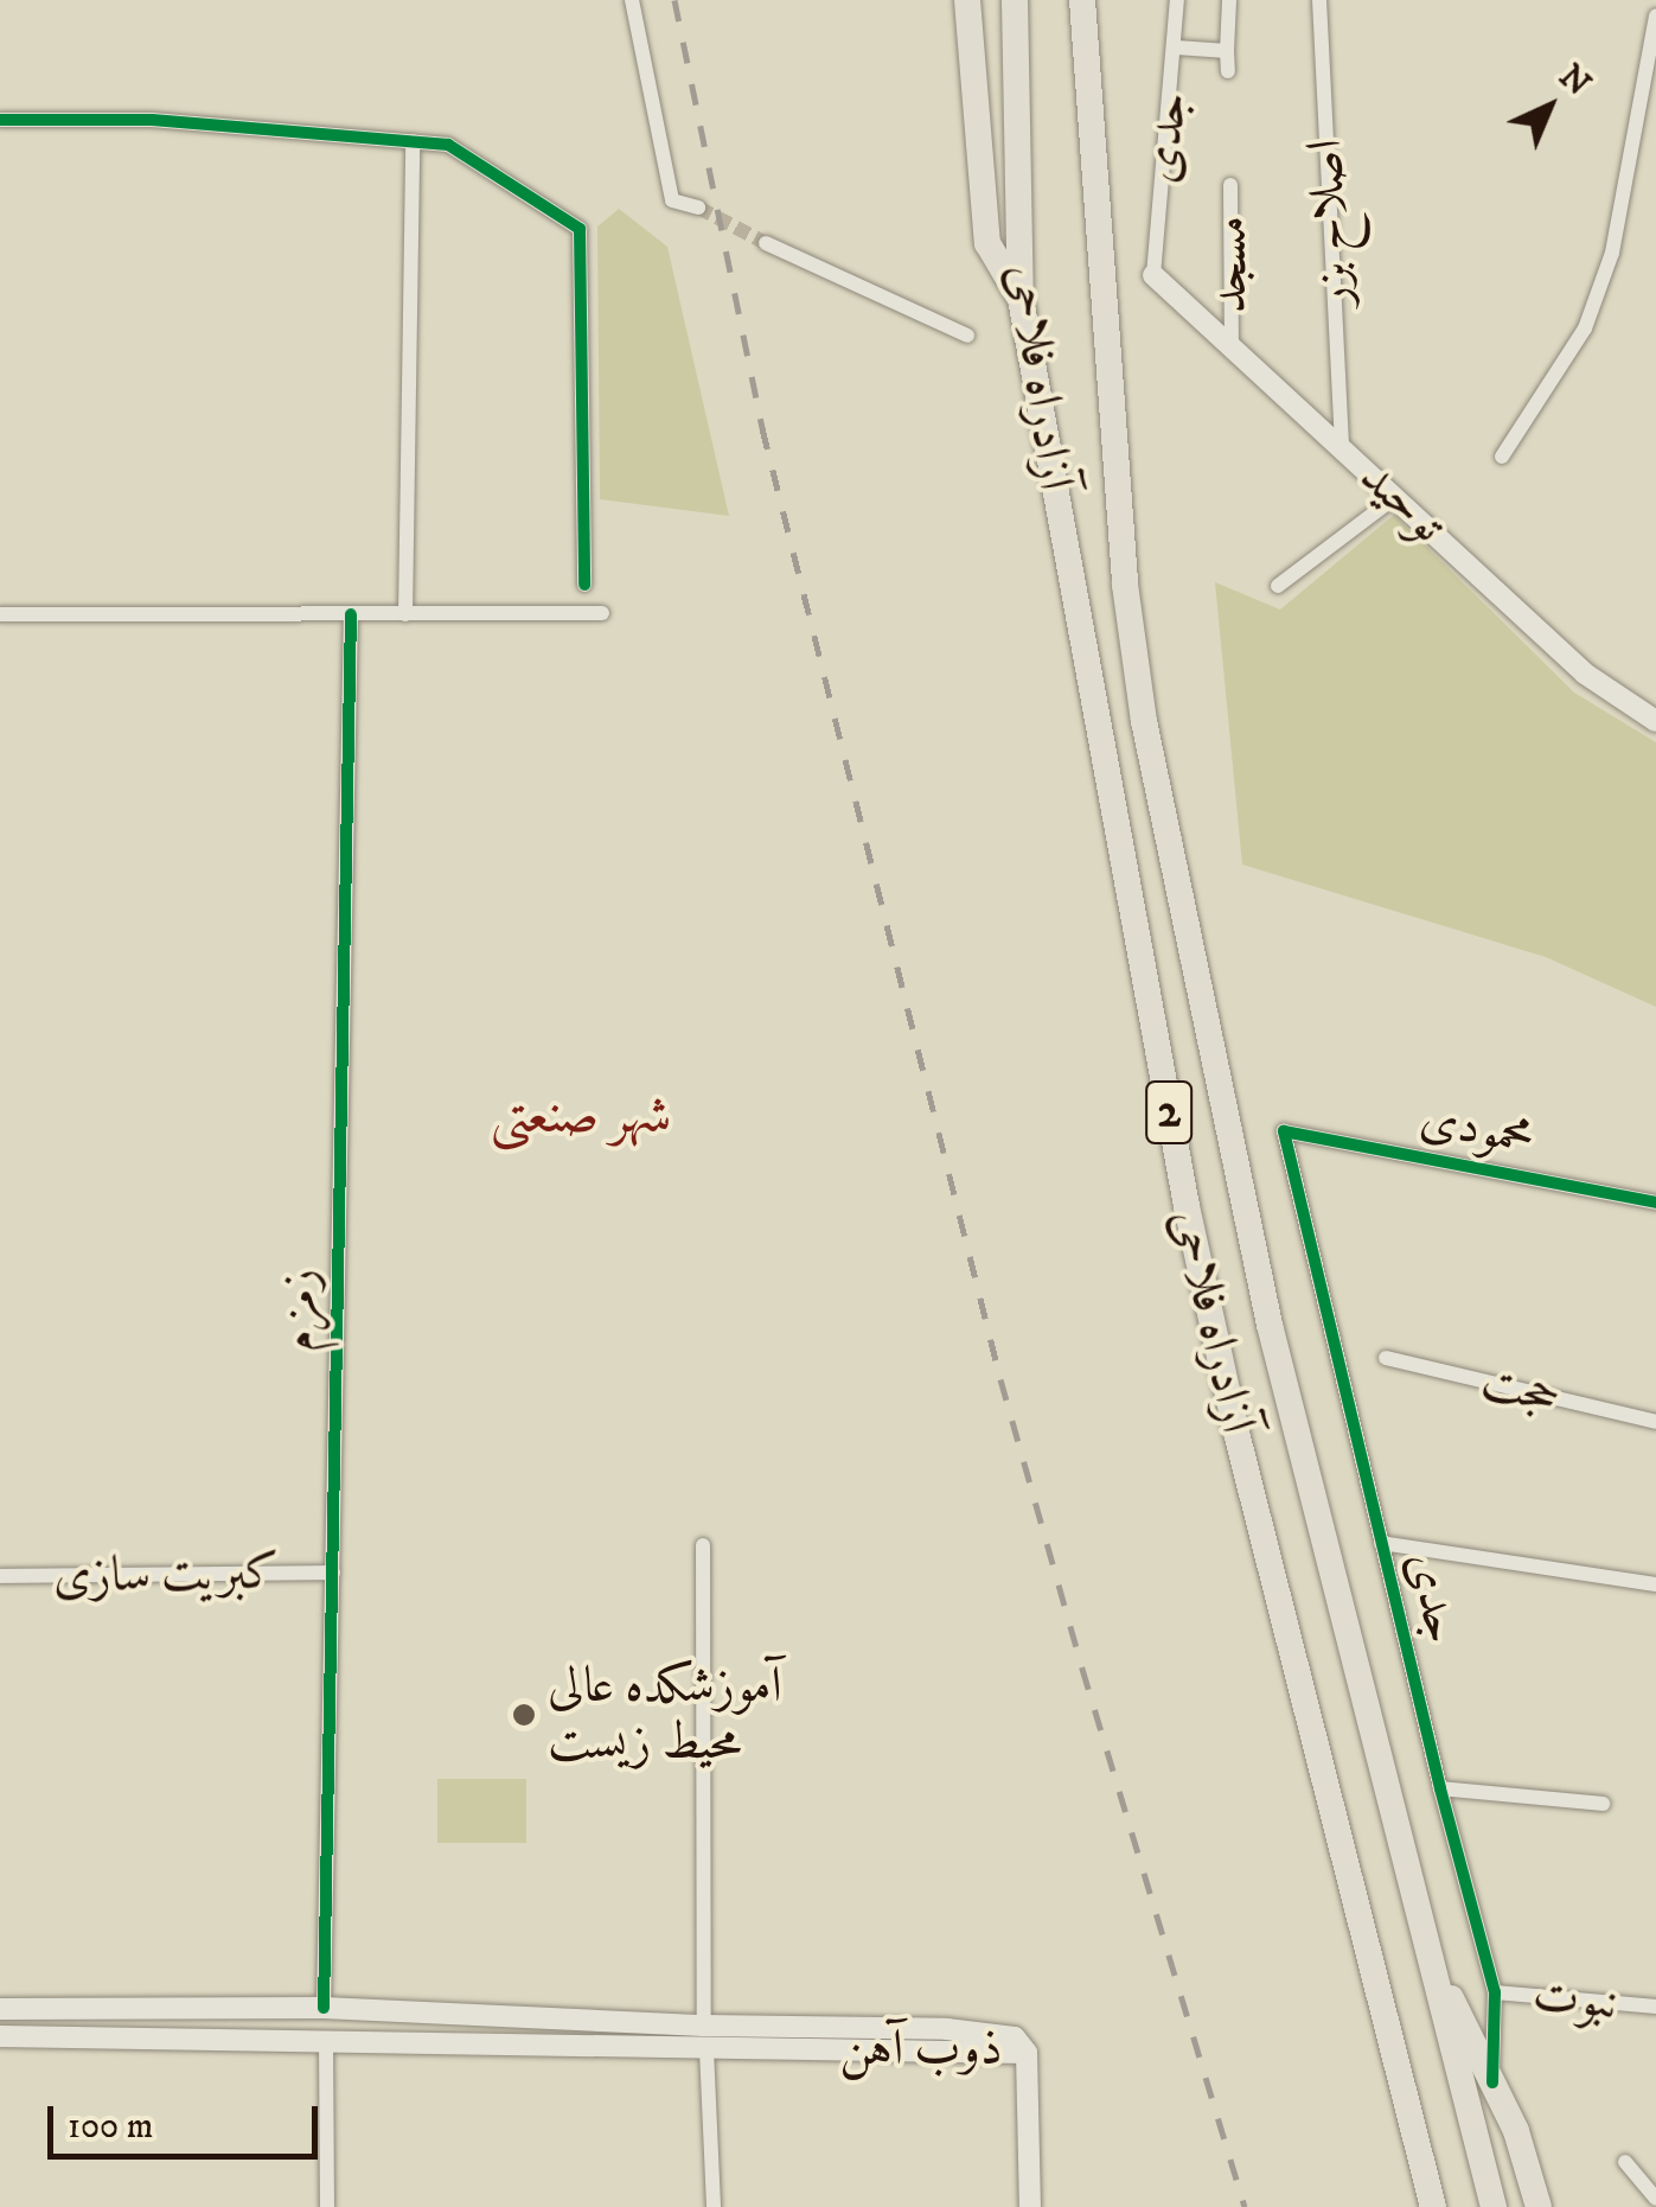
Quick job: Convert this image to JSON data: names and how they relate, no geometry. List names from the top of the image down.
{
  "streets": {
    "highway": ["آزادراه فلاحی", "2"],
    "main road": ["توحید", "ذوب آهن"],
    "street": [
      "جدی",
      "اصلاح بزر",
      "مسجد",
      "محمودی",
      "زمزم",
      "حجت",
      "کبریت سازی",
      "نبوت"
    ]
  },
  "crossings": [
    ["جدی", "توحید"],
    ["جدی", "محمودی"],
    ["جدی", "نبوت"],
    ["اصلاح بزر", "توحید"],
    ["مسجد", "توحید"],
    ["زمزم", "کبریت سازی"],
    ["زمزم", "ذوب آهن"]
  ],
  "districts": ["شهر صنعتی"],
  "places": ["آموزشکده عالی محیط زیست"],
  "scale_bar": "100 m",
  "north": "top right"
}
